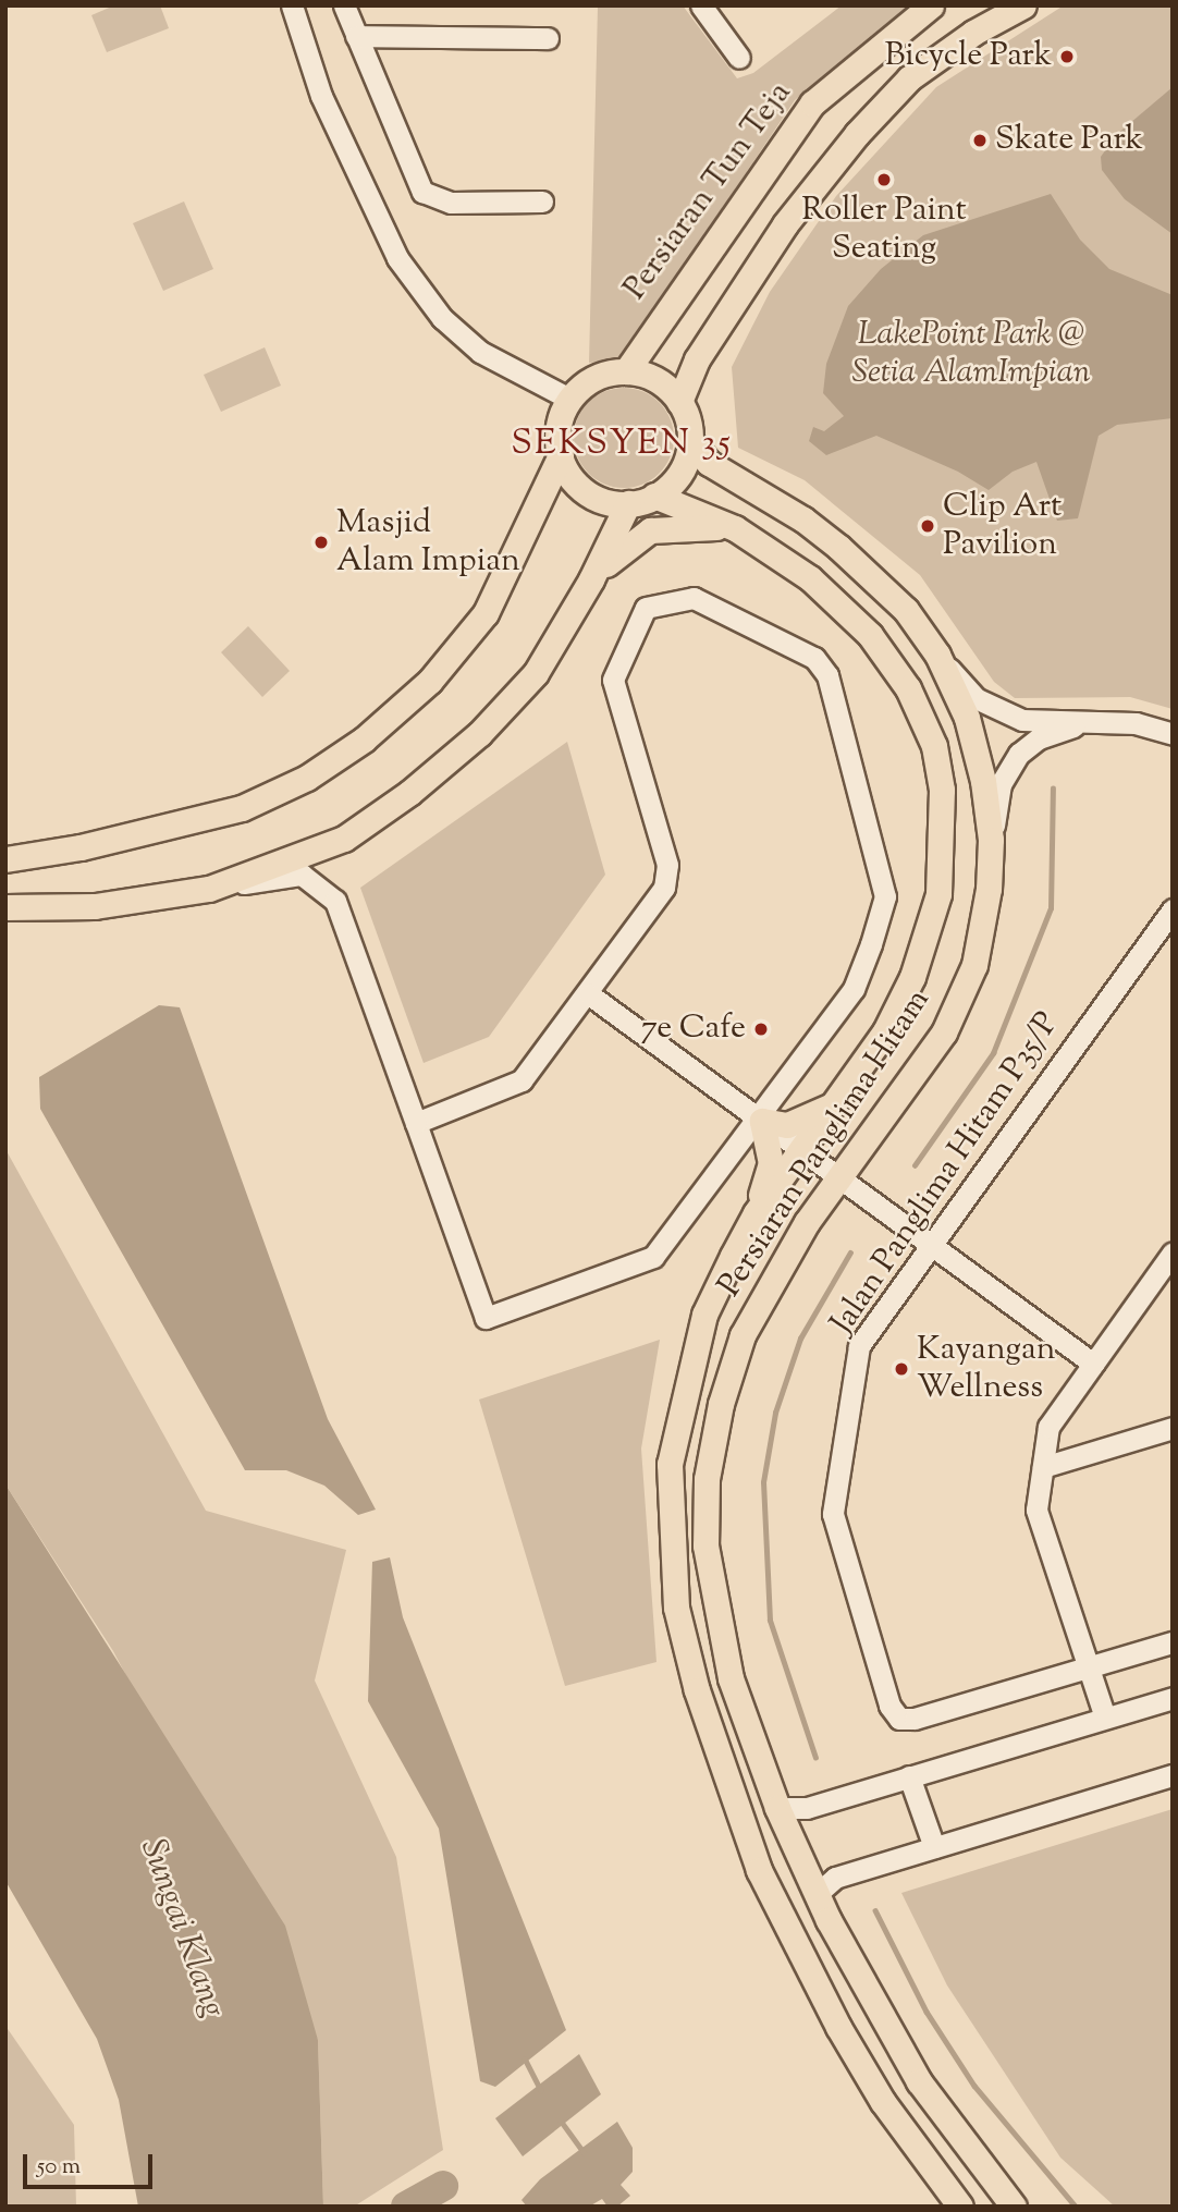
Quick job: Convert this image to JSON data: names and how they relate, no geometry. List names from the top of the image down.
{
  "streets": {
    "main road": ["Persiaran Tun Teja", "Persiaran Panglima Hitam"],
    "street": ["Jalan Panglima Hitam P35/P"]
  },
  "crossings": [
    ["Persiaran Tun Teja", "Persiaran Panglima Hitam"]
  ],
  "districts": ["SEKSYEN 35"],
  "water": ["Sungai Klang"],
  "parks": ["LakePoint Park @ Setia AlamImpian"],
  "places": [
    "Bicycle Park",
    "Skate Park",
    "Roller Paint Seating",
    "Clip Art Pavilion",
    "Masjid Alam Impian",
    "7e Cafe",
    "Kayangan Wellness"
  ],
  "scale_bar": "50 m"
}
